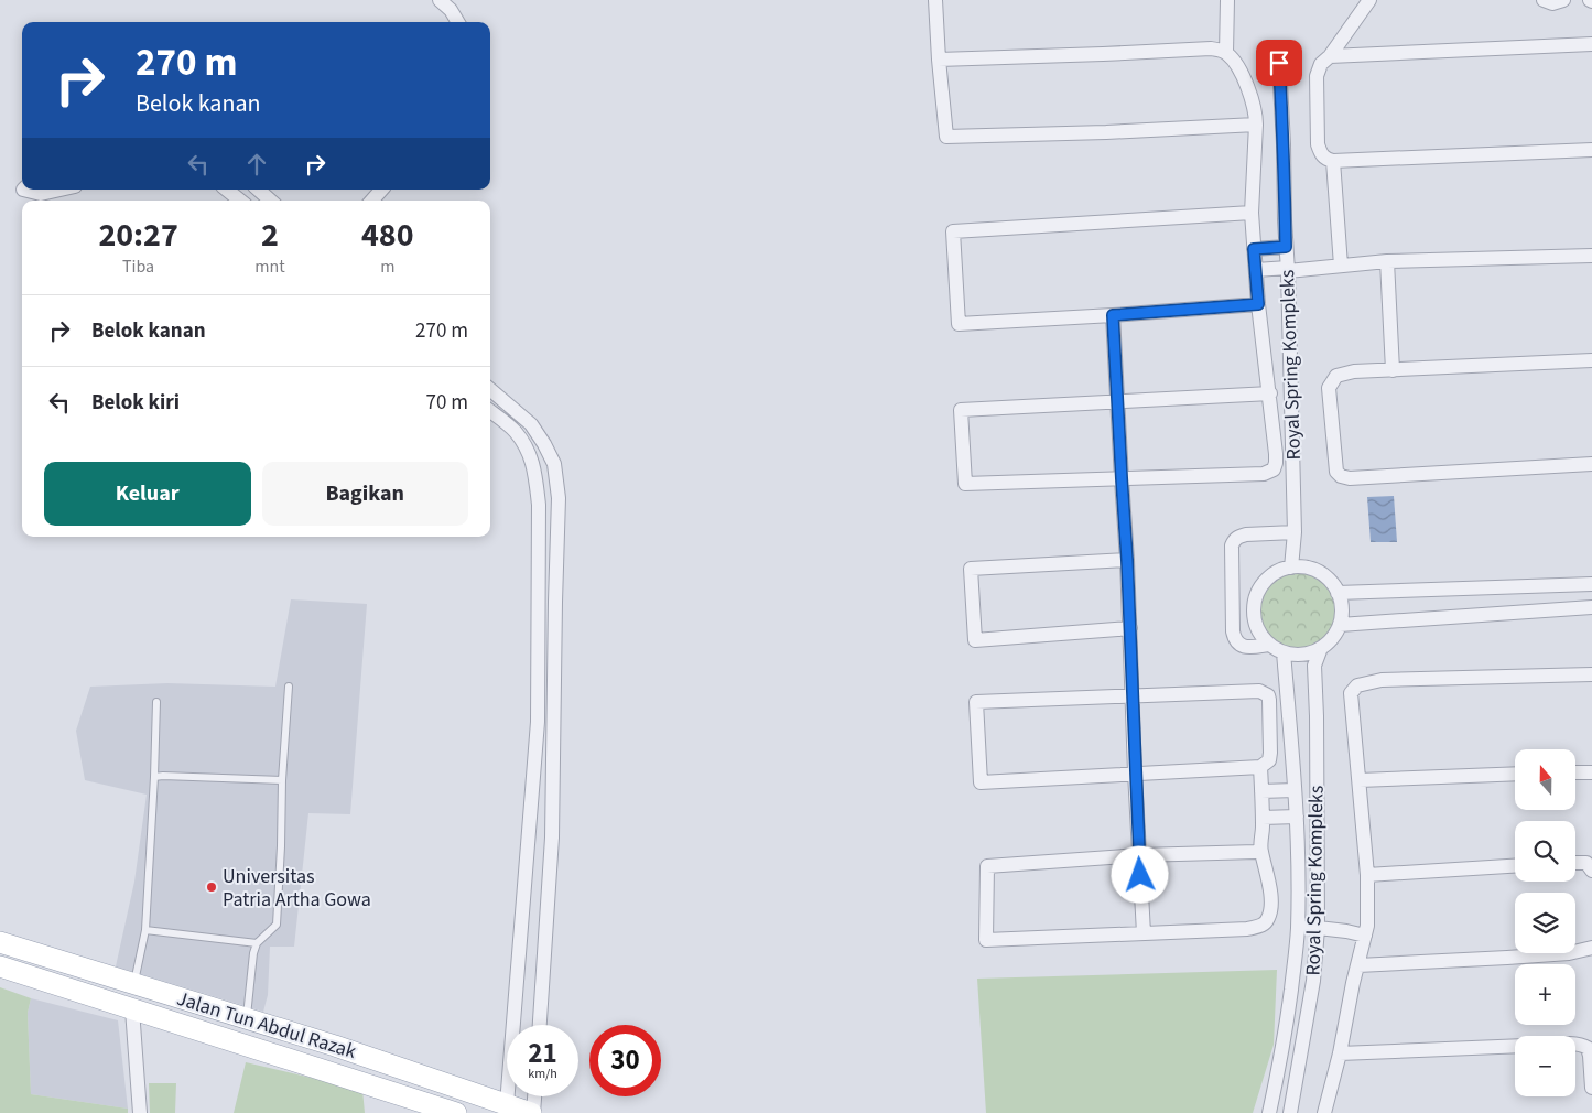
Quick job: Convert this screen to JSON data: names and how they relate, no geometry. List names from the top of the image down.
{
  "streets": {
    "main road": ["Jalan Tun Abdul Razak"],
    "street": ["Royal Spring Kompleks"]
  },
  "places": ["Universitas Patria Artha Gowa"],
  "north": "top",
  "page": {
    "turn": ["270 m", "Belok kanan"],
    "eta": [
      "20:27",
      "Tiba",
      "2",
      "mnt",
      "480",
      "m"
    ],
    "list": [
      {
        "name": "Belok kanan",
        "value": "270 m"
      },
      {
        "name": "Belok kiri",
        "value": "70 m"
      }
    ],
    "buttons": ["Keluar", "Bagikan"],
    "map_buttons": ["+", "−"],
    "speed": "21 km/h",
    "limit": "30"
  }
}
